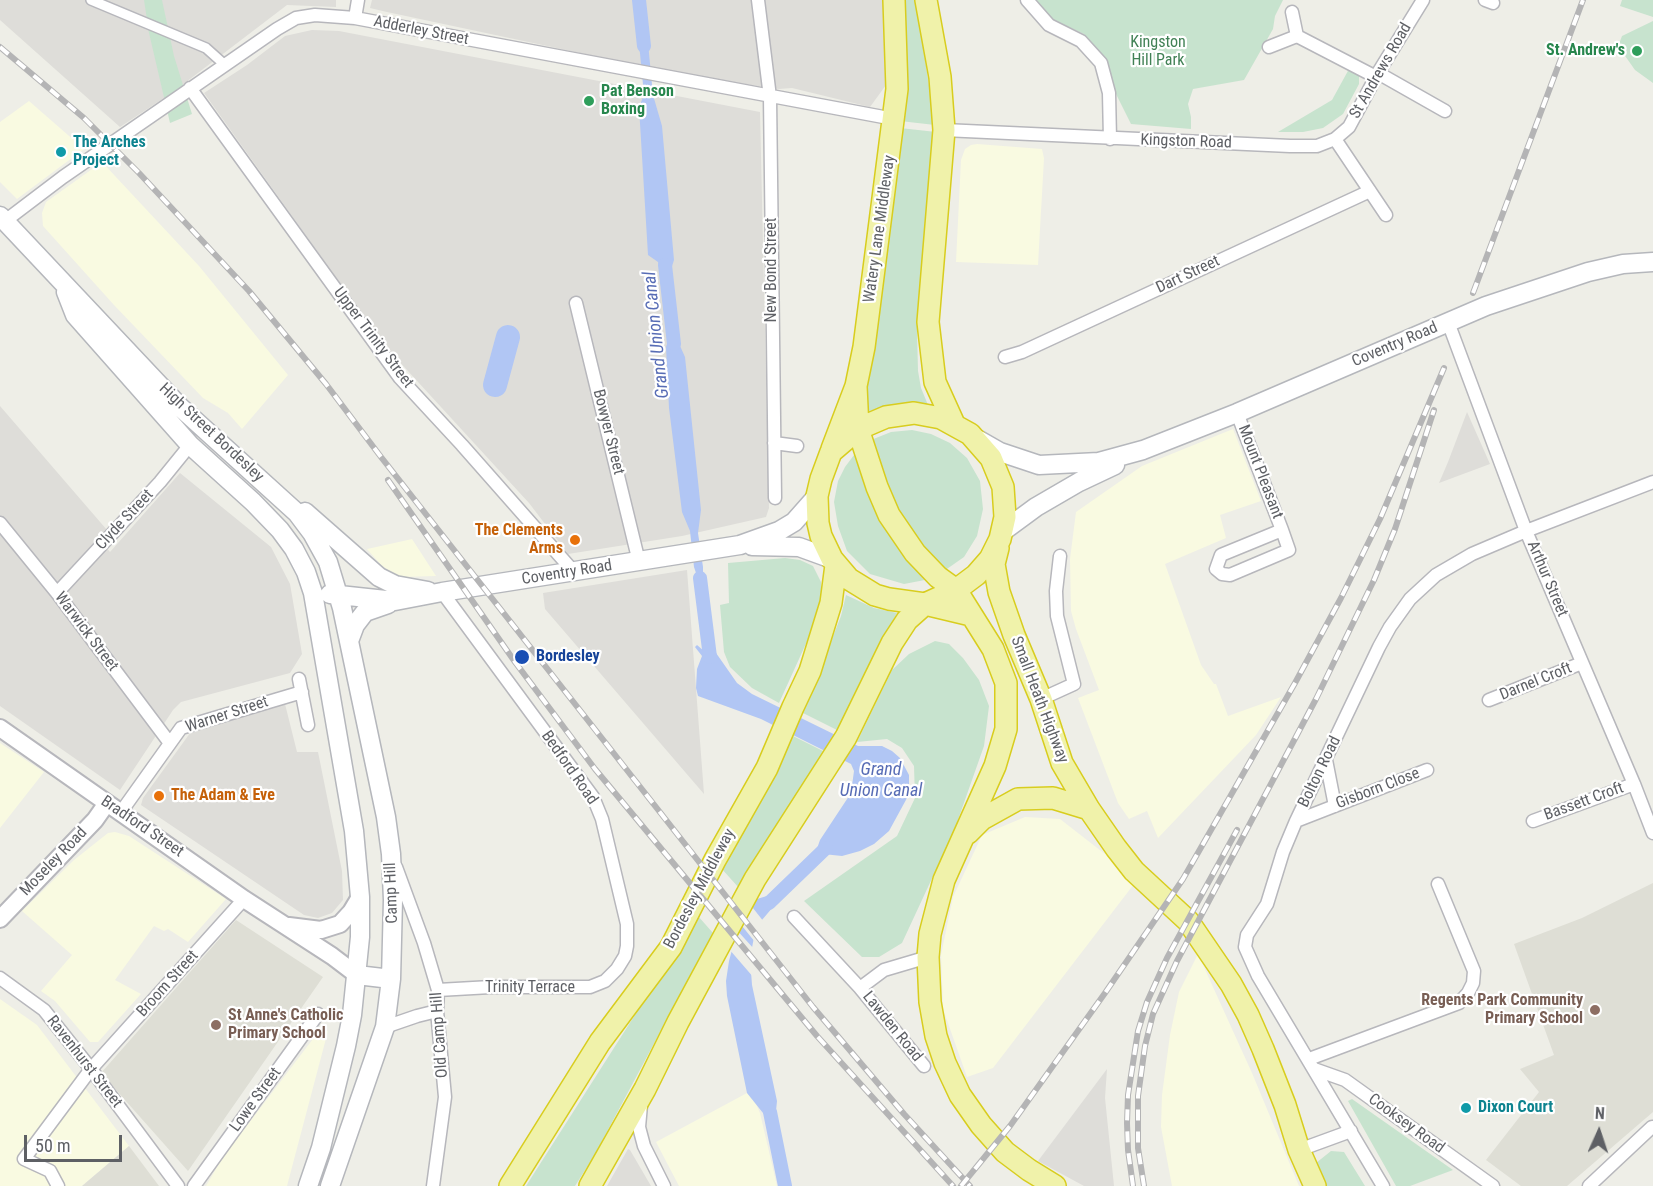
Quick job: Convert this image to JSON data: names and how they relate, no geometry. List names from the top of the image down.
{
  "streets": {
    "highway": ["Watery Lane Middleway", "Small Heath Highway", "Bordesley Middleway"],
    "main road": ["Coventry Road", "High Street Bordesley", "Camp Hill"],
    "street": [
      "Adderley Street",
      "St Andrews Road",
      "Kingston Road",
      "New Bond Street",
      "Dart Street",
      "Upper Trinity Street",
      "Bowyer Street",
      "Mount Pleasant",
      "Clyde Street",
      "Arthur Street",
      "Warwick Street",
      "Darnel Croft",
      "Warner Street",
      "Bedford Road",
      "Bolton Road",
      "Gisborn Close",
      "Bassett Croft",
      "Bradford Street",
      "Moseley Road",
      "Broom Street",
      "Trinity Terrace",
      "Lawden Road",
      "Old Camp Hill",
      "Ravenhurst Street",
      "Lowe Street",
      "Cooksey Road"
    ]
  },
  "crossings": [
    ["Adderley Street", "Watery Lane Middleway"],
    ["Adderley Street", "New Bond Street"],
    ["Adderley Street", "Upper Trinity Street"],
    ["Adderley Street", "High Street Bordesley"],
    ["St Andrews Road", "Kingston Road"],
    ["Watery Lane Middleway", "Coventry Road"],
    ["Upper Trinity Street", "Coventry Road"],
    ["Coventry Road", "Bowyer Street"],
    ["Coventry Road", "High Street Bordesley"],
    ["Coventry Road", "Mount Pleasant"],
    ["Coventry Road", "Arthur Street"],
    ["Coventry Road", "Small Heath Highway"],
    ["Coventry Road", "Bedford Road"],
    ["Coventry Road", "Bordesley Middleway"],
    ["Coventry Road", "Camp Hill"],
    ["High Street Bordesley", "Clyde Street"],
    ["High Street Bordesley", "Camp Hill"],
    ["Clyde Street", "Warwick Street"],
    ["Arthur Street", "Darnel Croft"],
    ["Arthur Street", "Bolton Road"],
    ["Arthur Street", "Bassett Croft"],
    ["Warwick Street", "Warner Street"],
    ["Small Heath Highway", "Lawden Road"],
    ["Warner Street", "Bradford Street"],
    ["Warner Street", "Moseley Road"],
    ["Bedford Road", "Trinity Terrace"],
    ["Bolton Road", "Gisborn Close"],
    ["Bolton Road", "Cooksey Road"],
    ["Bradford Street", "Moseley Road"],
    ["Bradford Street", "Camp Hill"],
    ["Bradford Street", "Broom Street"],
    ["Camp Hill", "Old Camp Hill"],
    ["Broom Street", "Ravenhurst Street"],
    ["Trinity Terrace", "Old Camp Hill"]
  ],
  "water": ["Grand Union Canal"],
  "parks": ["Kingston Hill Park"],
  "places": [
    "St. Andrew's",
    "Pat Benson Boxing",
    "The Arches Project",
    "The Clements Arms",
    "Bordesley",
    "The Adam & Eve",
    "Regents Park Community Primary School",
    "St Anne's Catholic Primary School",
    "Dixon Court"
  ],
  "scale_bar": "50 m",
  "north": "top"
}
